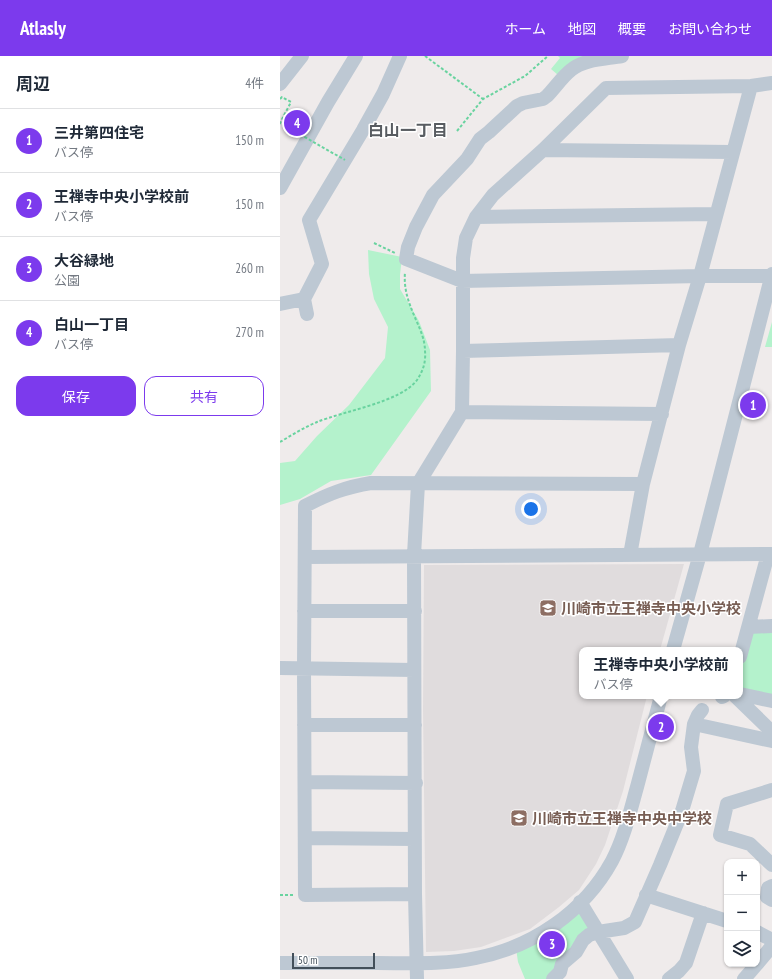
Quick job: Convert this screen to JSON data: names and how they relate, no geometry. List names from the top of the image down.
{
  "districts": ["白山一丁目"],
  "places": {
    "school or university": ["川崎市立王禅寺中央小学校", "川崎市立王禅寺中央中学校"]
  },
  "scale_bar": "50 m",
  "page": {
    "header": "Atlasly",
    "nav": [
      "ホーム",
      "地図",
      "概要",
      "お問い合わせ"
    ],
    "heading": ["周辺", "4件"],
    "list": [
      {
        "mark": "1",
        "name": "三井第四住宅",
        "note": "バス停",
        "value": "150 m"
      },
      {
        "mark": "2",
        "name": "王禅寺中央小学校前",
        "note": "バス停",
        "value": "150 m"
      },
      {
        "mark": "3",
        "name": "大谷緑地",
        "note": "公園",
        "value": "260 m"
      },
      {
        "mark": "4",
        "name": "白山一丁目",
        "note": "バス停",
        "value": "270 m"
      }
    ],
    "pins": [
      "4",
      "1",
      "2",
      "3"
    ],
    "buttons": ["保存", "共有"],
    "popup": ["王禅寺中央小学校前", "バス停"],
    "map_buttons": ["+", "−"],
    "scale": "50 m"
  }
}
